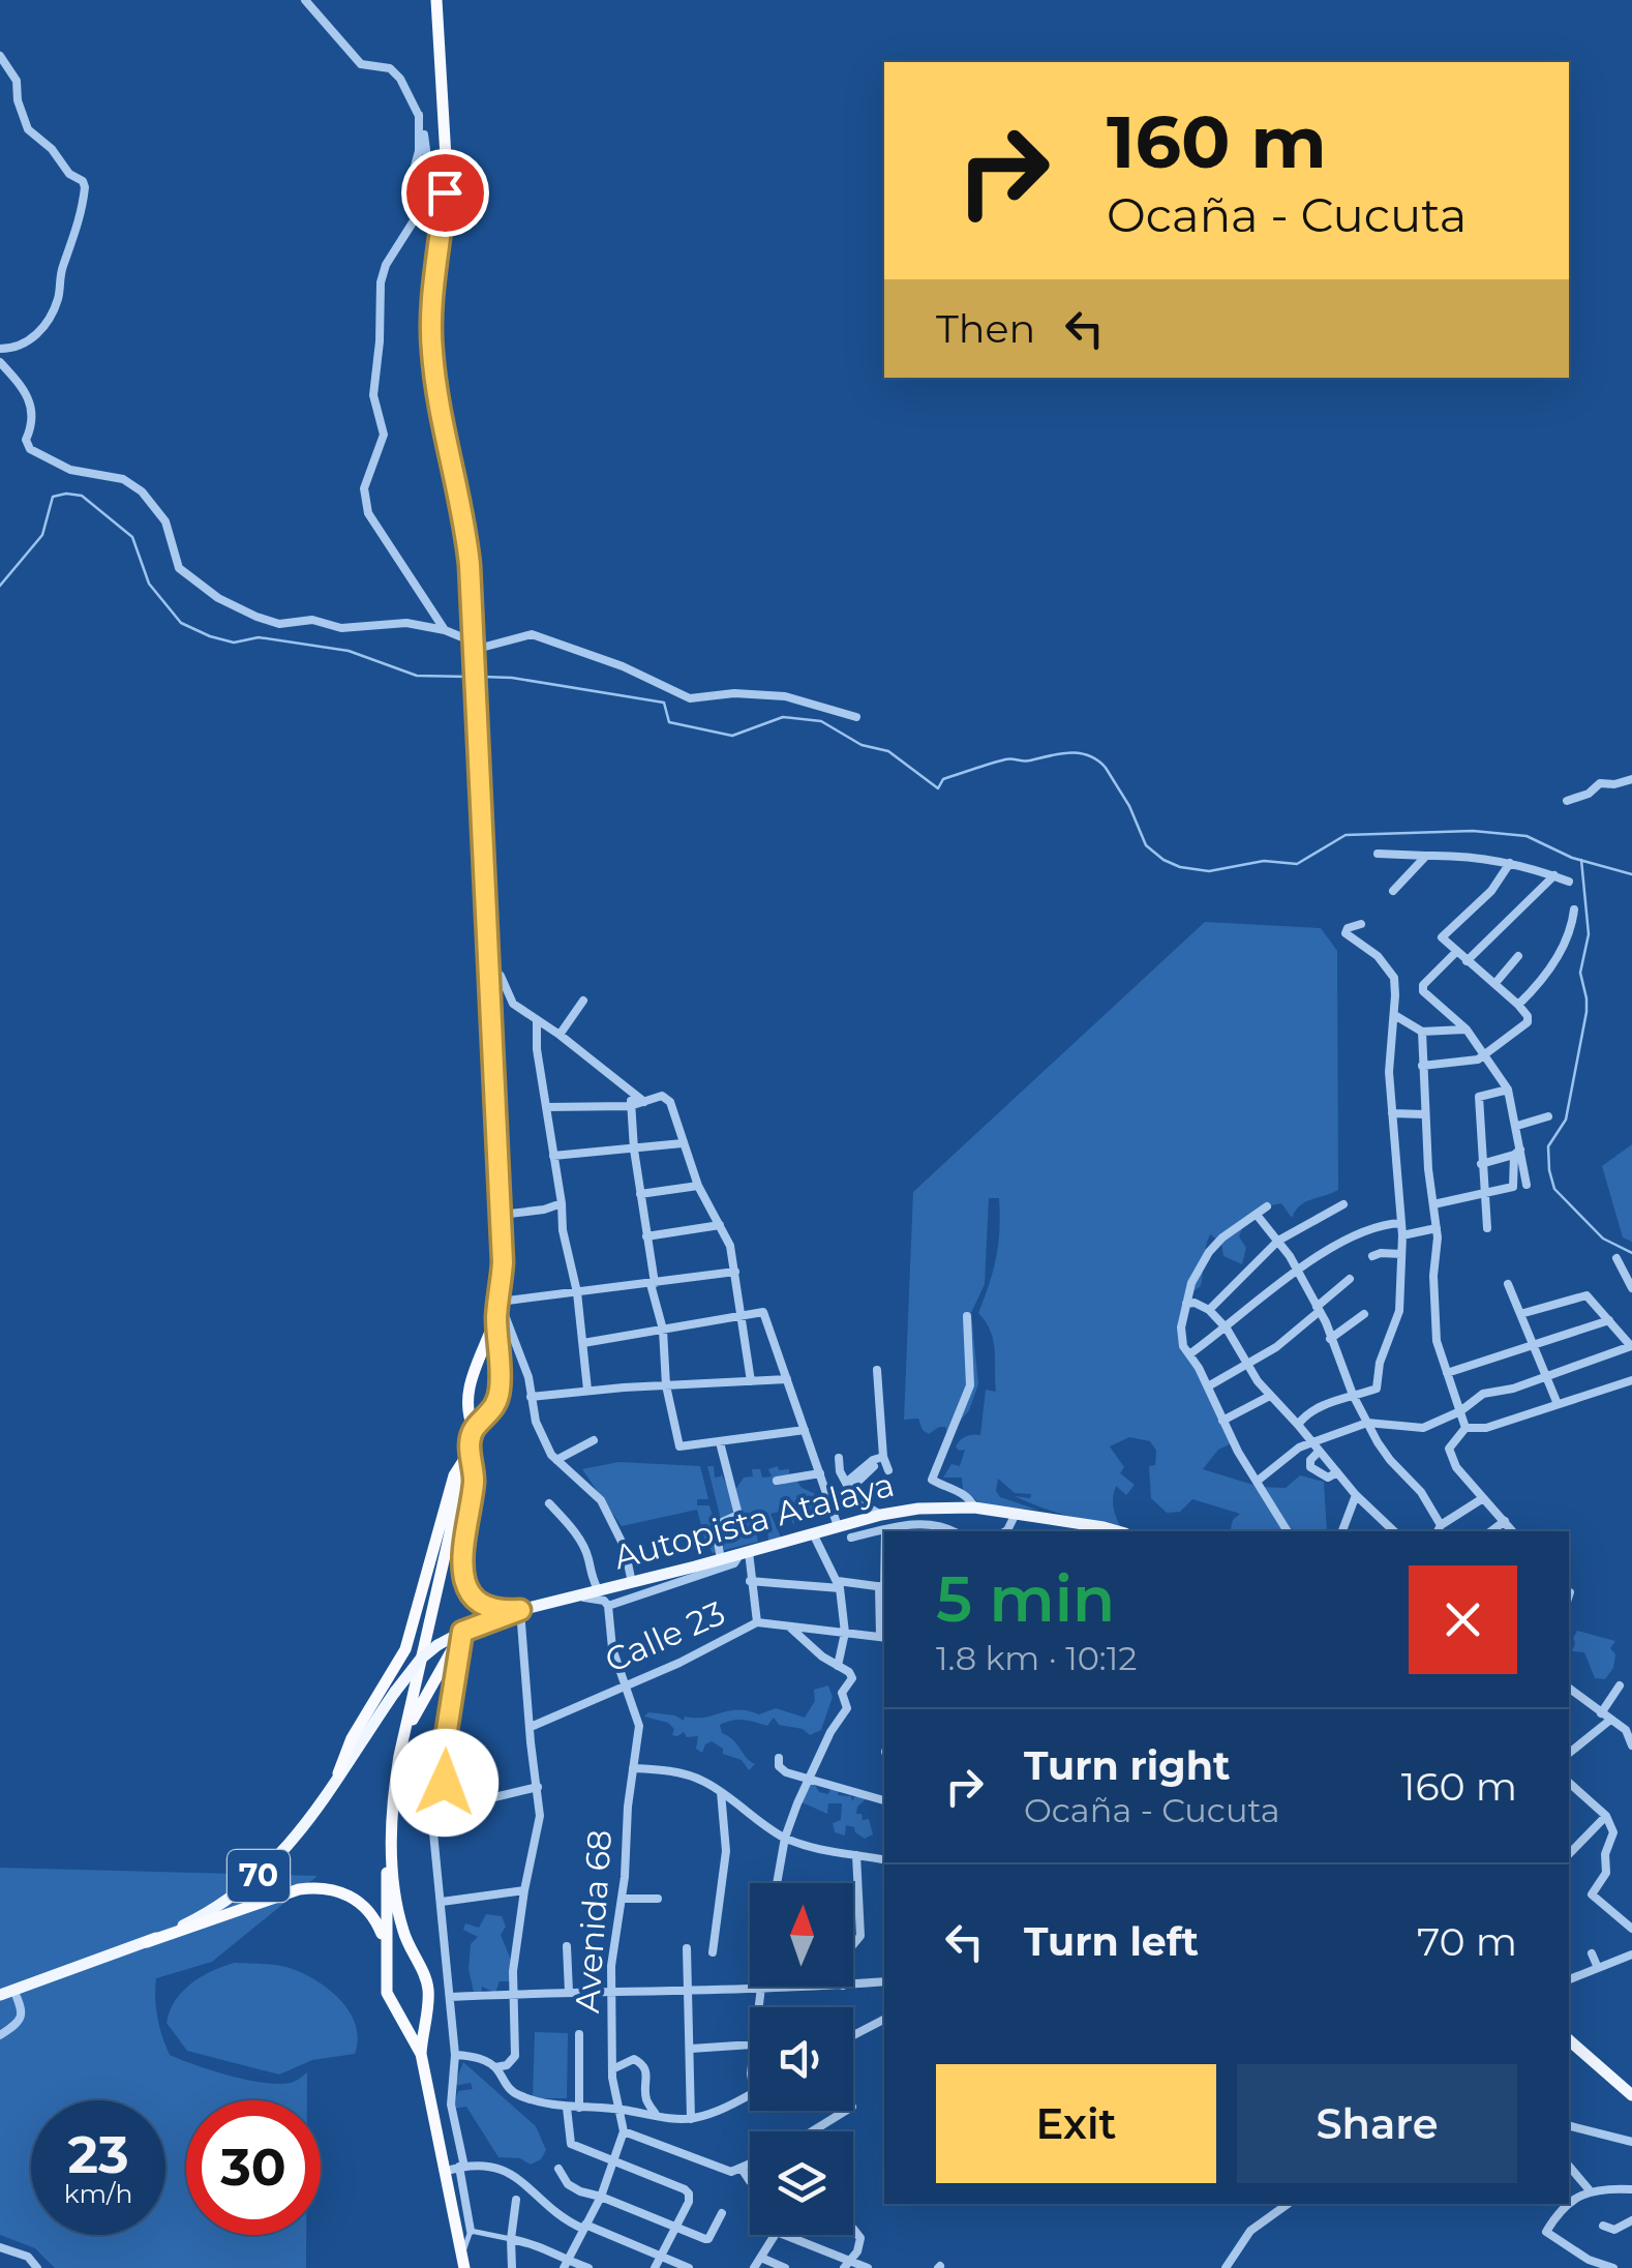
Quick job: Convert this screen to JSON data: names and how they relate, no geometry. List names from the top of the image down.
{
  "streets": {
    "main road": ["Autopista Atalaya", "70"],
    "street": ["Calle 23", "Avenida 68"]
  },
  "crossings": [
    ["Autopista Atalaya", "70"],
    ["Calle 23", "Avenida 68"]
  ],
  "north": "top",
  "page": {
    "turn": ["160 m", "Ocaña - Cucuta"],
    "then": "Then",
    "heading": ["5 min", "1.8 km · 10:12"],
    "list": [
      {
        "name": "Turn right",
        "note": "Ocaña - Cucuta",
        "value": "160 m"
      },
      {
        "name": "Turn left",
        "value": "70 m"
      }
    ],
    "buttons": ["Exit", "Share"],
    "speed": "23 km/h",
    "limit": "30"
  }
}
